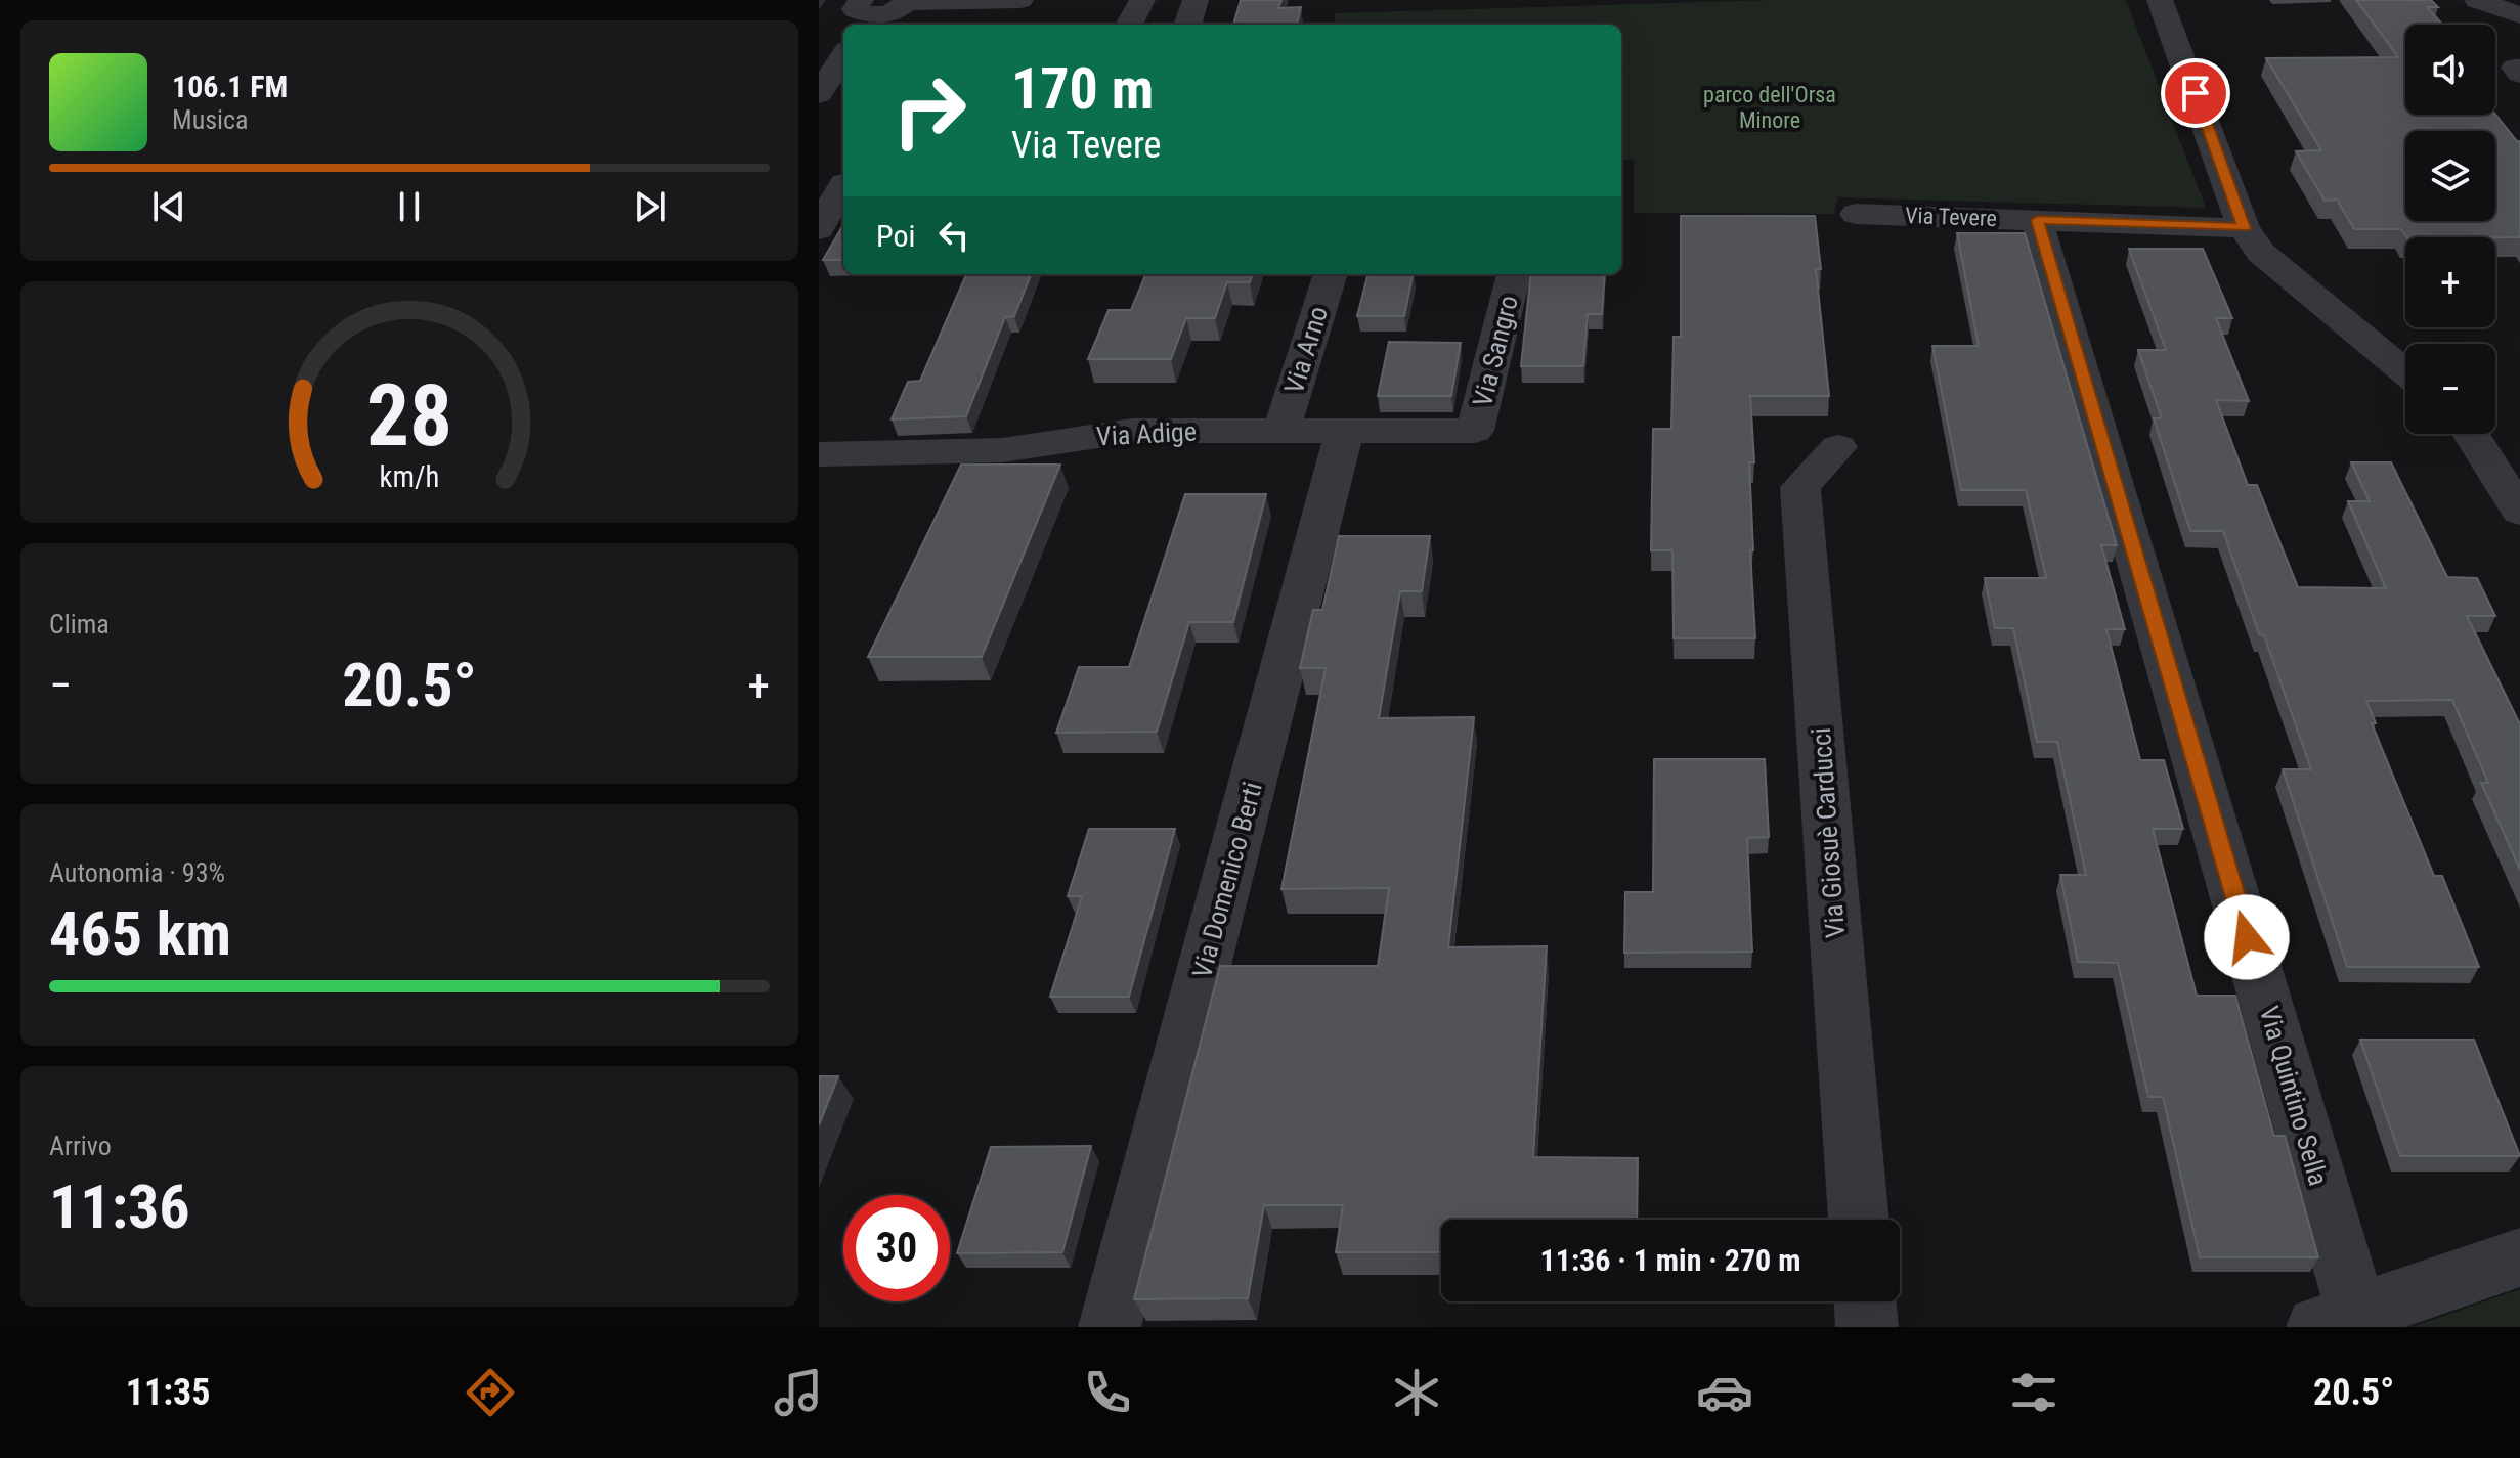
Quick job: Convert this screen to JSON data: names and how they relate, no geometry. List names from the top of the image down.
{
  "streets": {
    "street": [
      "Via Tevere",
      "Via Arno",
      "Via Sangro",
      "Via Adige",
      "Via Giosuè Carducci",
      "Via Domenico Berti",
      "Via Quintino Sella"
    ]
  },
  "crossings": [
    ["Via Tevere", "Via Quintino Sella"],
    ["Via Arno", "Via Adige"],
    ["Via Sangro", "Via Adige"],
    ["Via Adige", "Via Domenico Berti"]
  ],
  "parks": ["parco dell'Orsa Minore"],
  "page": {
    "map_buttons": ["+", "−"],
    "turn": ["170 m", "Via Tevere"],
    "song": ["106.1 FM", "Musica"],
    "then": "Poi",
    "tile": [
      "Clima",
      ["Autonomia · 93%", "465 km"],
      ["Arrivo", "11:36"]
    ],
    "heat": ["−", "20.5°", "+"],
    "limit": "30",
    "trip": "11:36 · 1 min · 270 m",
    "tabs": ["11:35", "20.5°"],
    "gauge": ["28", "km/h"]
  }
}
